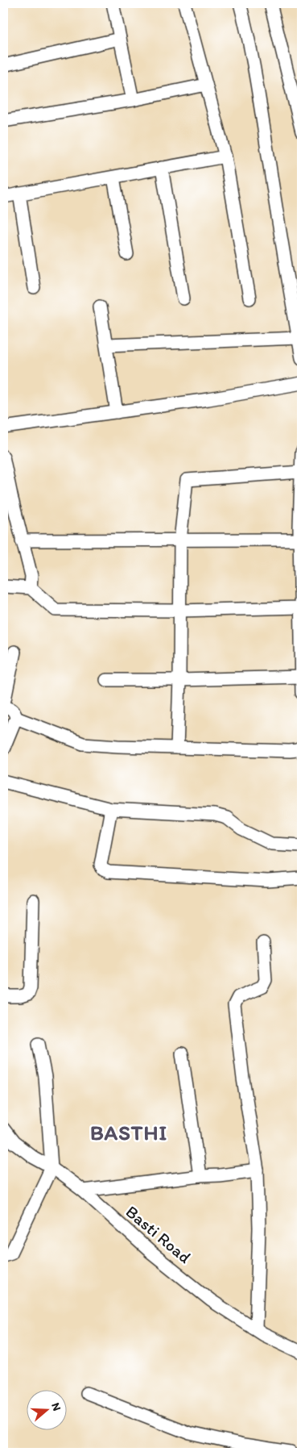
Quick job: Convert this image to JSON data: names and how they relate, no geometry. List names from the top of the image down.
{
  "streets": {
    "street": ["Basti Road"]
  },
  "districts": ["BASTHI"],
  "north": "right"
}
